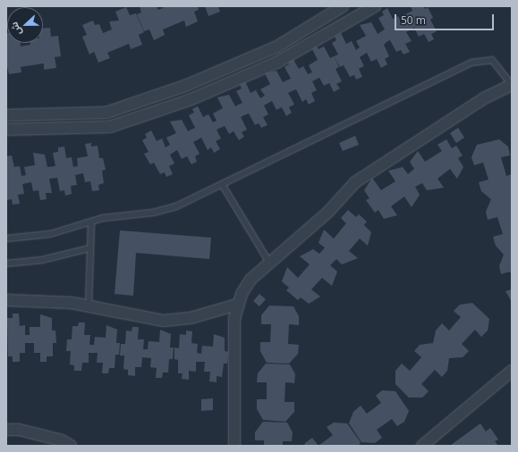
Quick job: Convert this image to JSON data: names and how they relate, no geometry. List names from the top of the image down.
{
  "scale_bar": "50 m",
  "north": "left"
}
